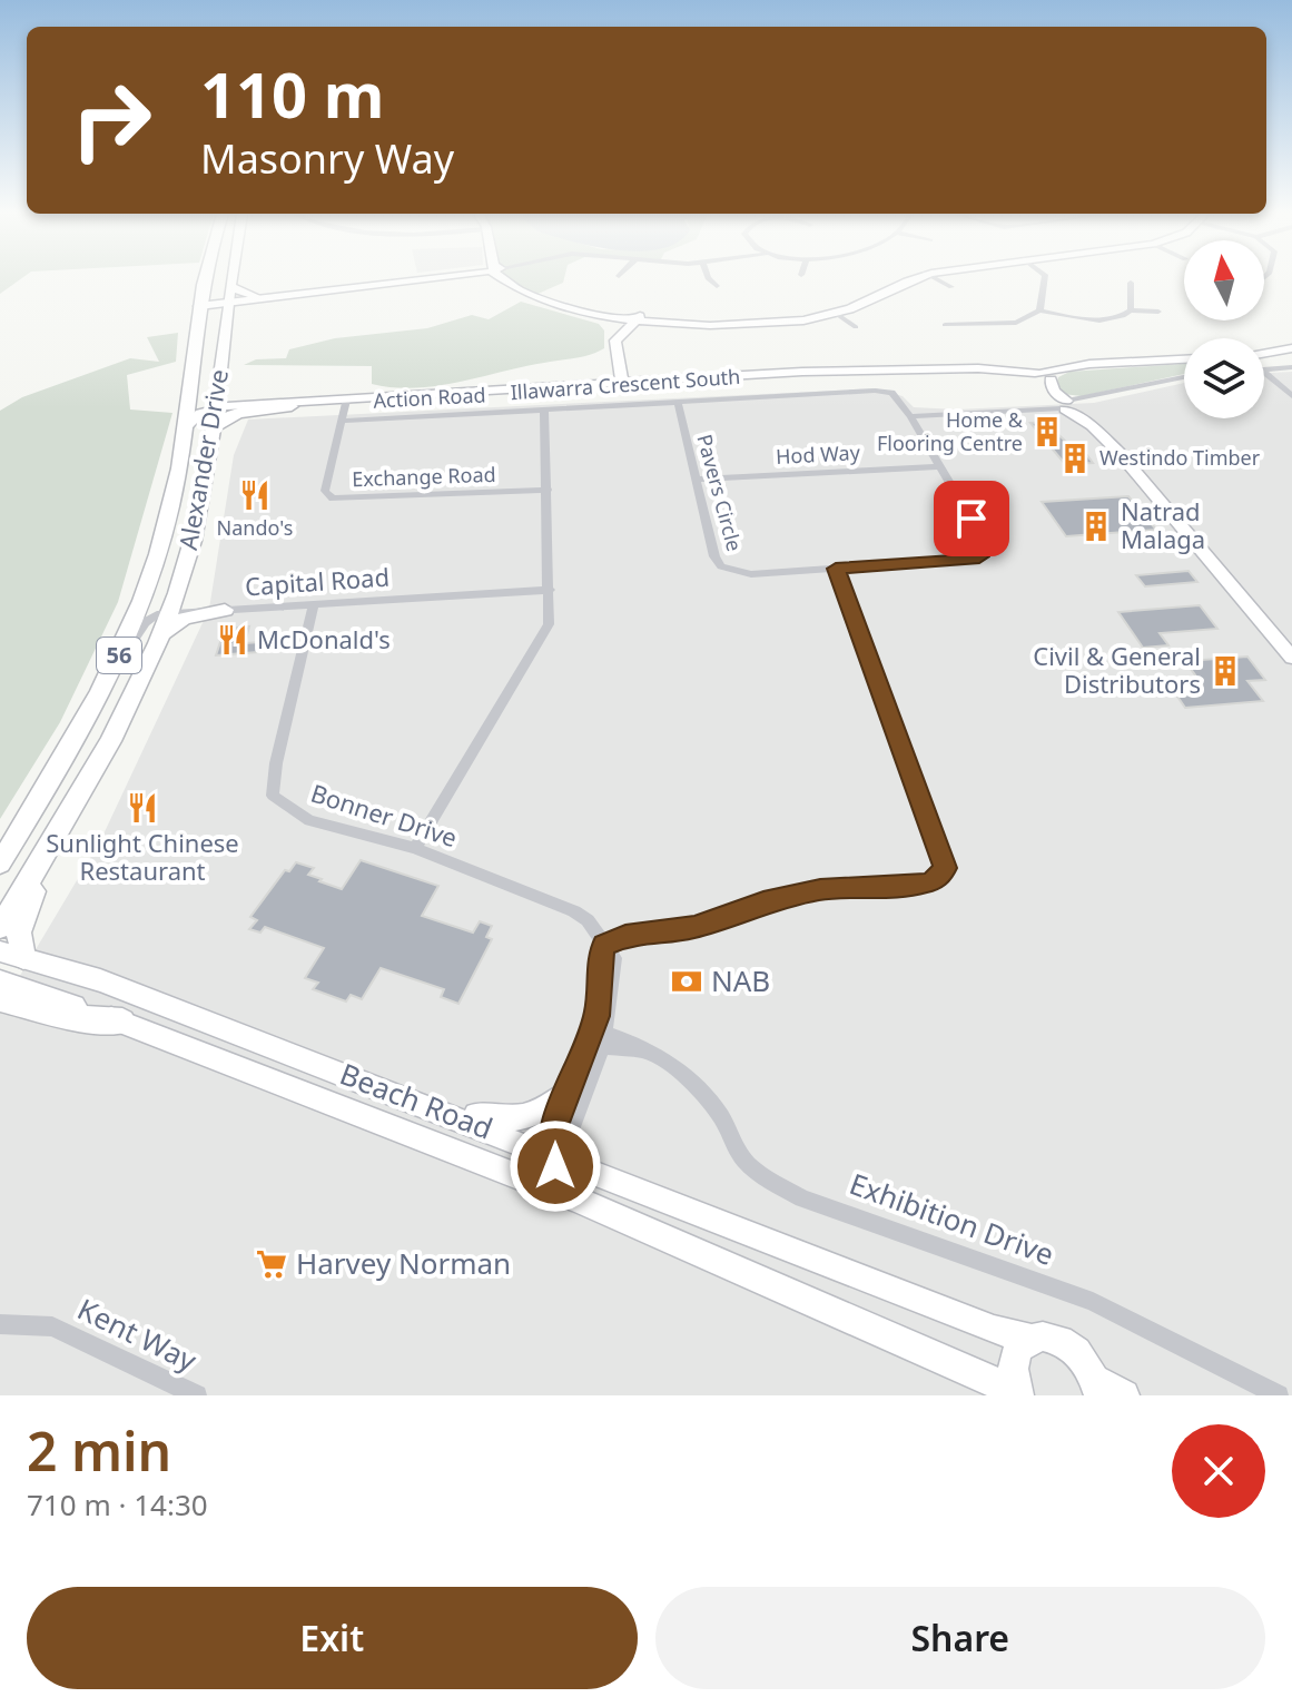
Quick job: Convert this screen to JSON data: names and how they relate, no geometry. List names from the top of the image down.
{
  "streets": {
    "main road": ["Alexander Drive", "56"],
    "street": [
      "Illawarra Crescent South",
      "Action Road",
      "Hod Way",
      "Exchange Road",
      "Pavers Circle",
      "Capital Road",
      "Bonner Drive",
      "Beach Road",
      "Exhibition Drive",
      "Kent Way"
    ]
  },
  "crossings": [
    ["Illawarra Crescent South", "Alexander Drive"],
    ["Illawarra Crescent South", "Exchange Road"],
    ["Action Road", "Exchange Road"],
    ["Action Road", "Pavers Circle"],
    ["Hod Way", "Pavers Circle"],
    ["Alexander Drive", "Capital Road"],
    ["Capital Road", "Bonner Drive"]
  ],
  "places": {
    "building": [
      "Home & Flooring Centre",
      "Westindo Timber",
      "Natrad Malaga",
      "Civil & General Distributors"
    ],
    "restaurant": ["Nando's", "McDonald's", "Sunlight Chinese Restaurant"],
    "bank": ["NAB"],
    "supermarket": ["Harvey Norman"]
  },
  "north": "top",
  "page": {
    "turn": ["110 m", "Masonry Way"],
    "heading": ["2 min", "710 m · 14:30"],
    "buttons": ["Exit", "Share"]
  }
}
